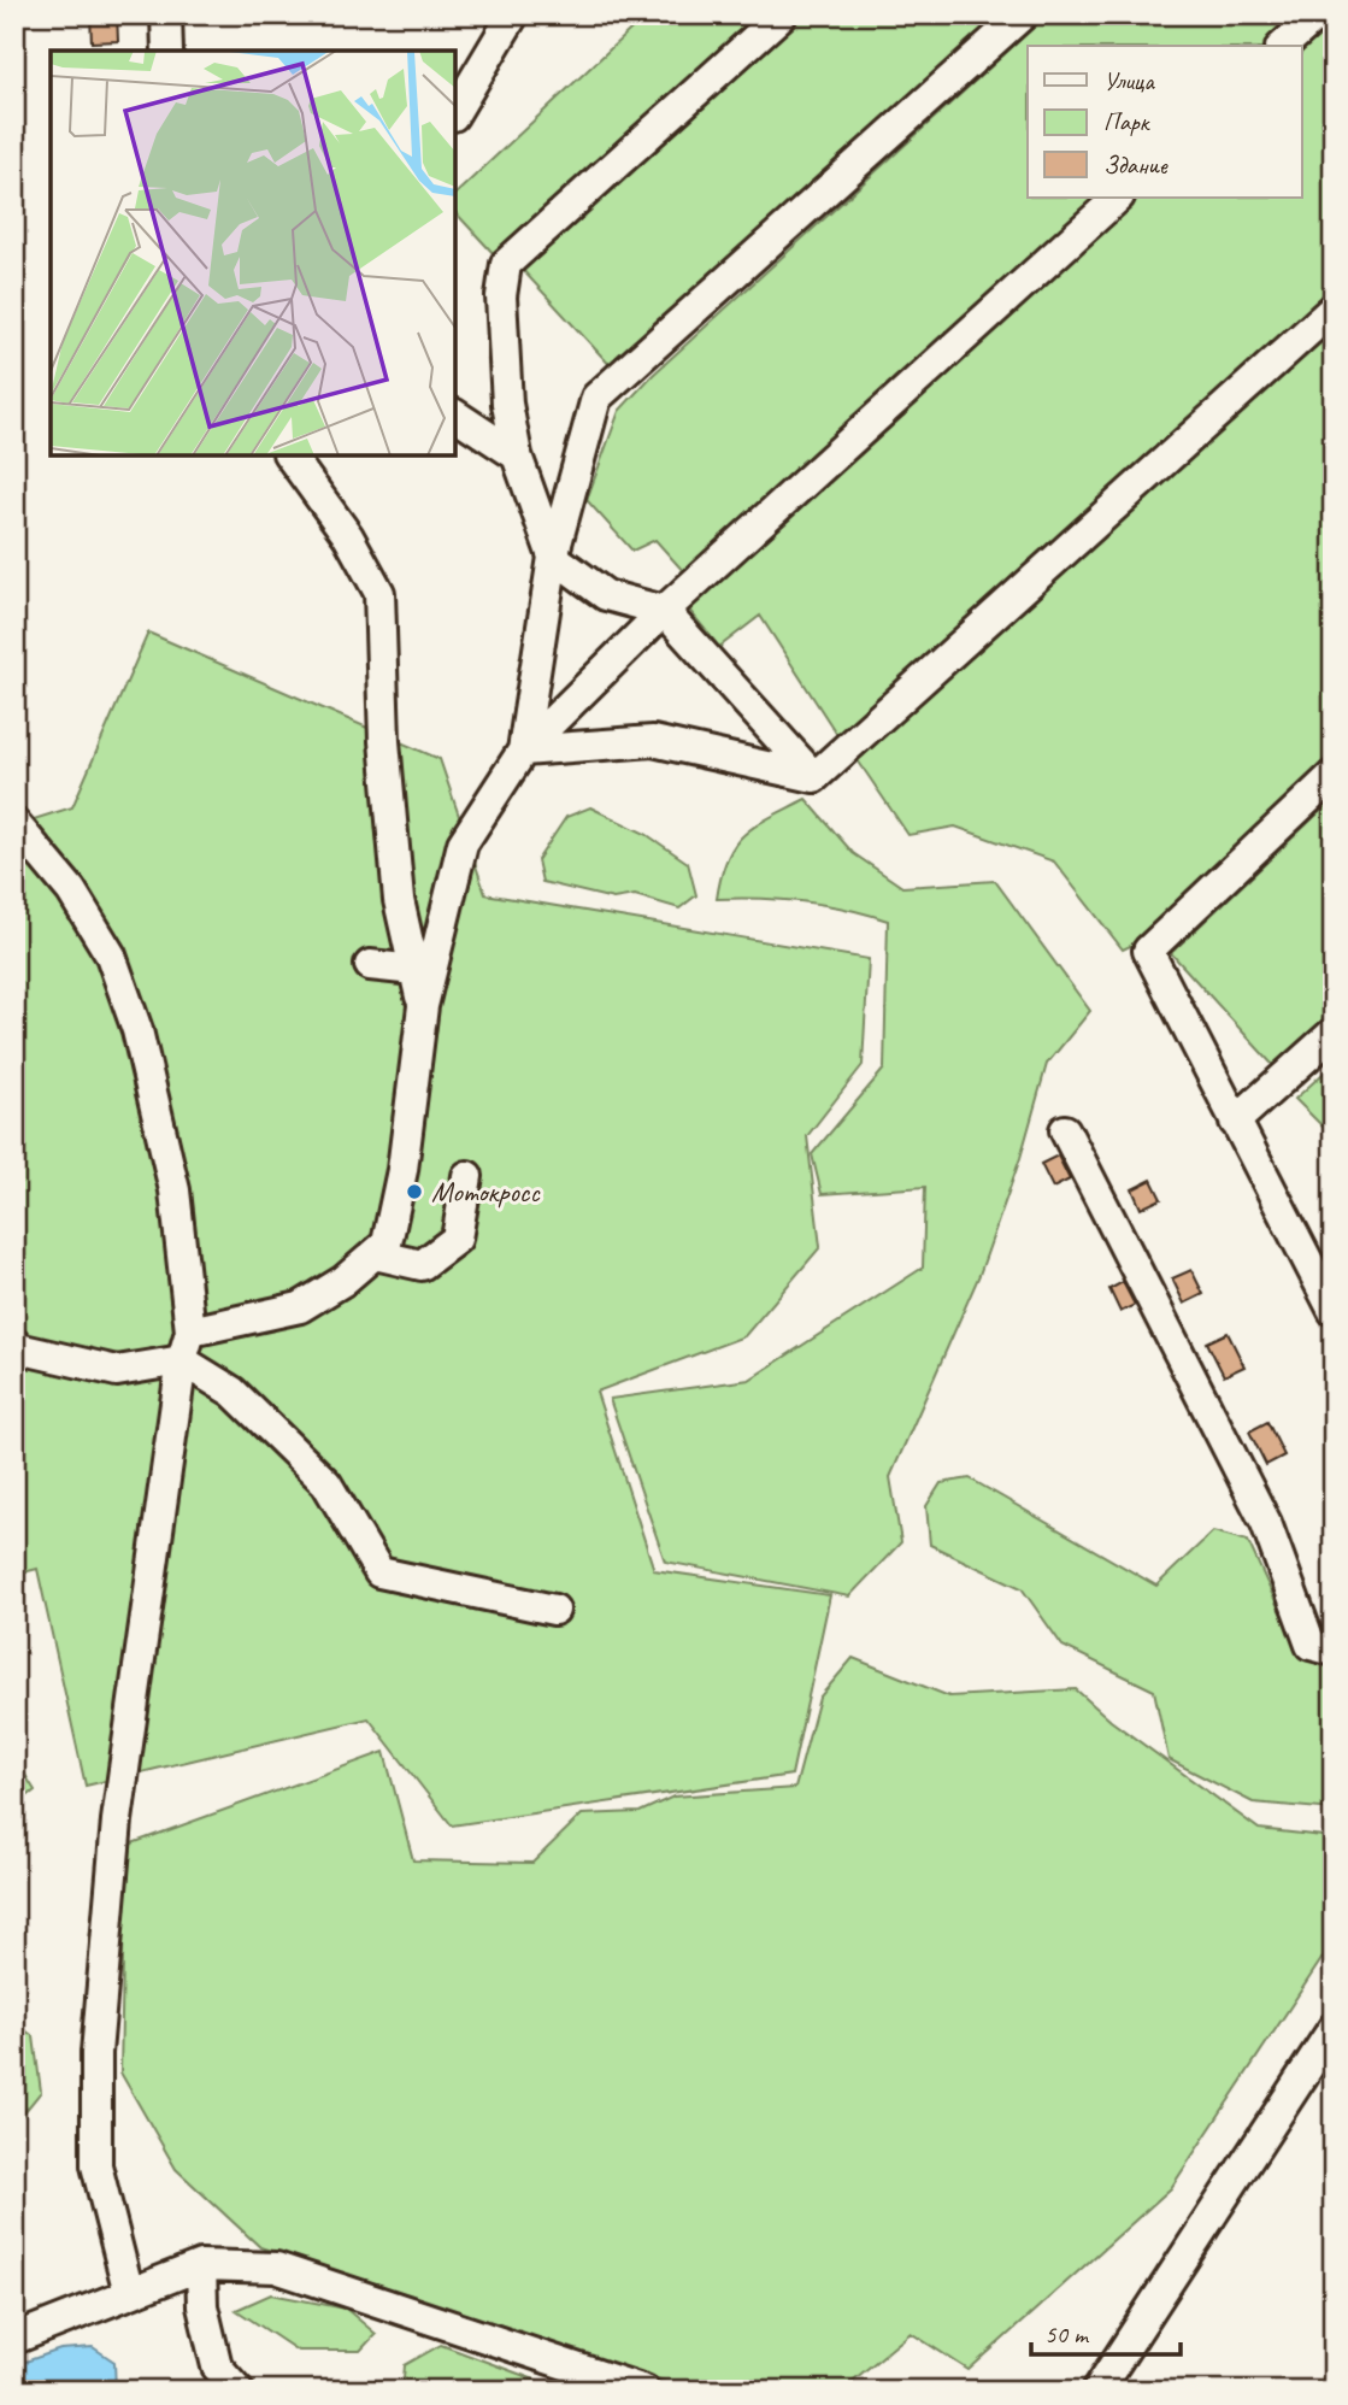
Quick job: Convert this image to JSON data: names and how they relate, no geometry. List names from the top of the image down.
{
  "places": ["Мотокросс"],
  "legend": ["Улица", "Парк", "Здание"],
  "scale_bar": "50 m"
}
